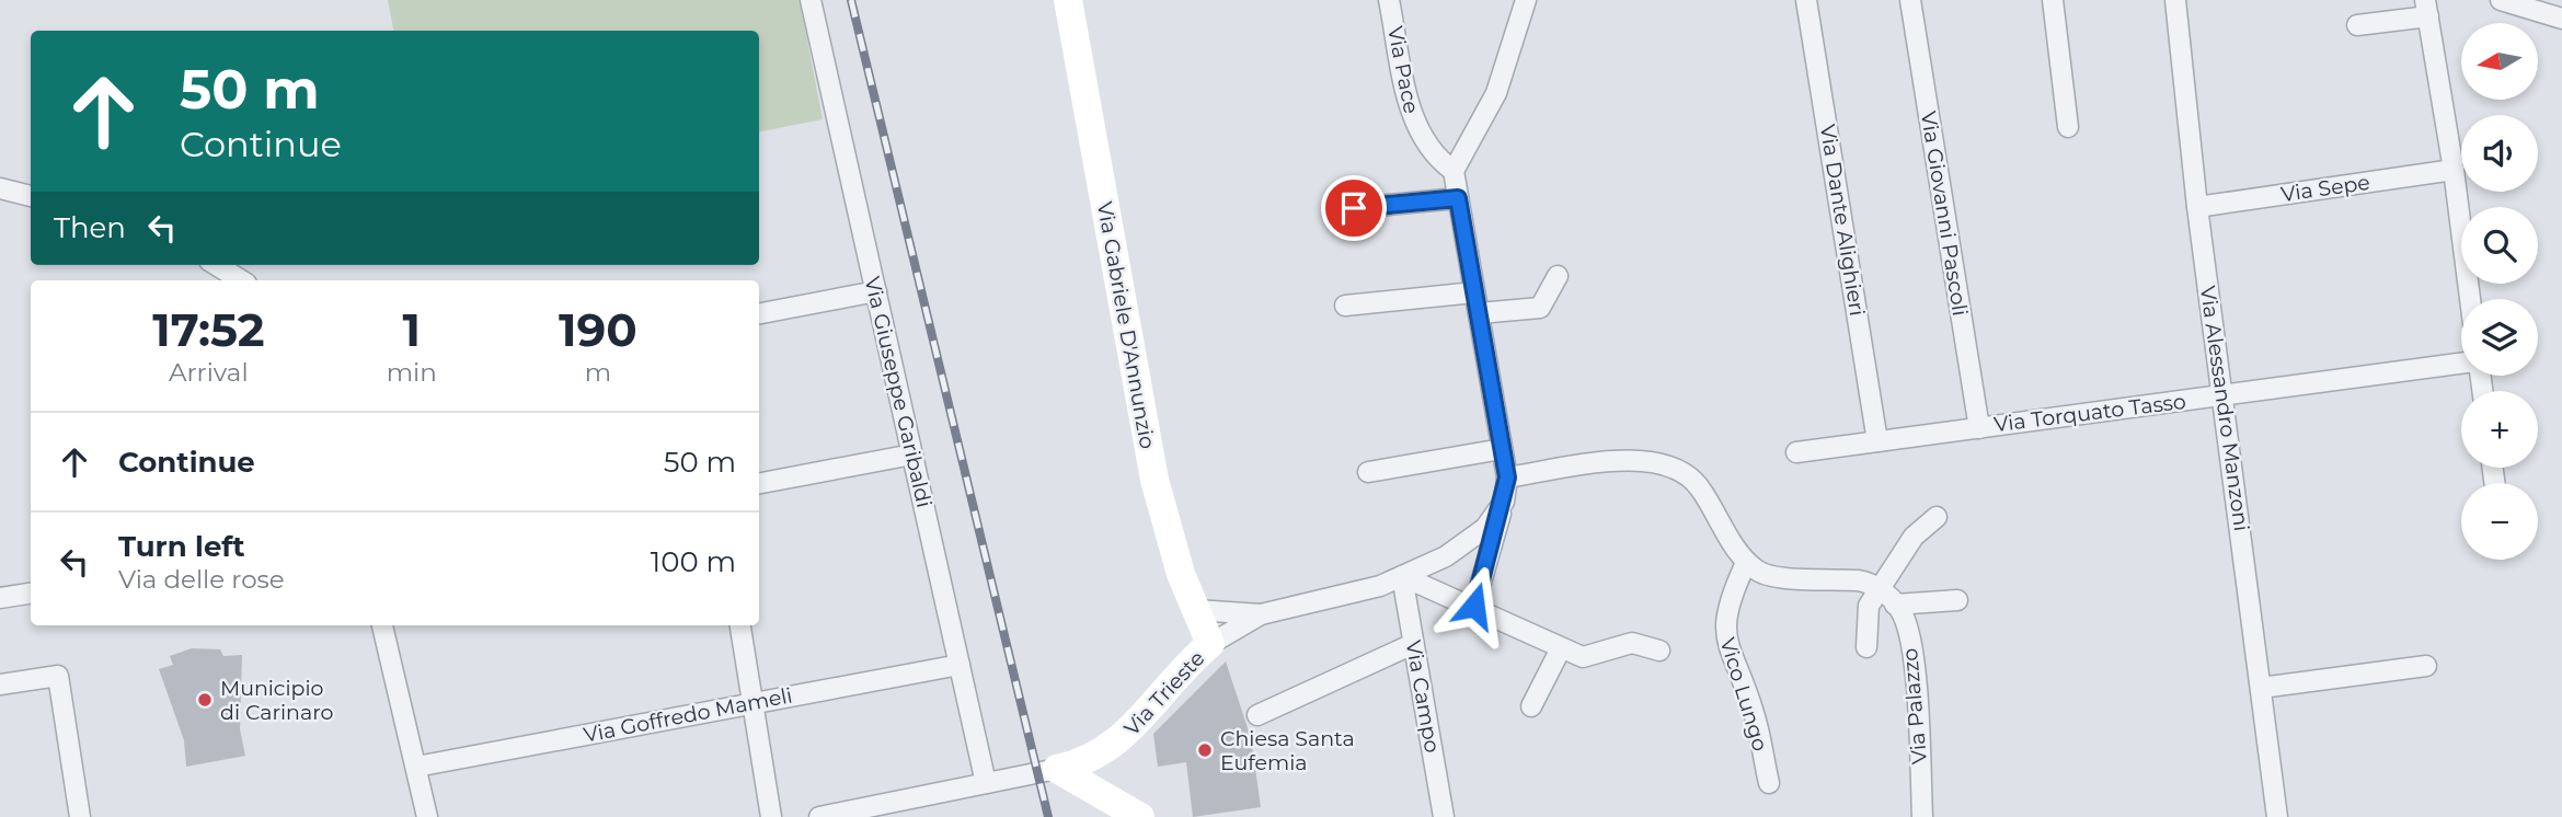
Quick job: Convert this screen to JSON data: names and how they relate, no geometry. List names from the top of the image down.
{
  "streets": {
    "street": [
      "Via Pace",
      "Via Sepe",
      "Via Giovanni Pascoli",
      "Via Dante Alighieri",
      "Via Gabriele D'Annunzio",
      "Via Giuseppe Garibaldi",
      "Via Alessandro Manzoni",
      "Via Torquato Tasso",
      "Via Trieste",
      "Vico Lungo",
      "Via Campo",
      "Via Palazzo",
      "Via Goffredo Mameli"
    ]
  },
  "crossings": [
    ["Via Sepe", "Via Alessandro Manzoni"],
    ["Via Giovanni Pascoli", "Via Torquato Tasso"],
    ["Via Dante Alighieri", "Via Torquato Tasso"],
    ["Via Gabriele D'Annunzio", "Via Trieste"],
    ["Via Giuseppe Garibaldi", "Via Goffredo Mameli"],
    ["Via Alessandro Manzoni", "Via Torquato Tasso"],
    ["Via Trieste", "Via Campo"]
  ],
  "places": ["Municipio di Carinaro", "Chiesa Santa Eufemia"],
  "north": "left",
  "page": {
    "map_buttons": ["+", "−"],
    "turn": ["50 m", "Continue"],
    "then": "Then",
    "eta": [
      "17:52",
      "Arrival",
      "1",
      "min",
      "190",
      "m"
    ],
    "list": [
      {
        "name": "Continue",
        "value": "50 m"
      },
      {
        "name": "Turn left",
        "note": "Via delle rose",
        "value": "100 m"
      }
    ]
  }
}
